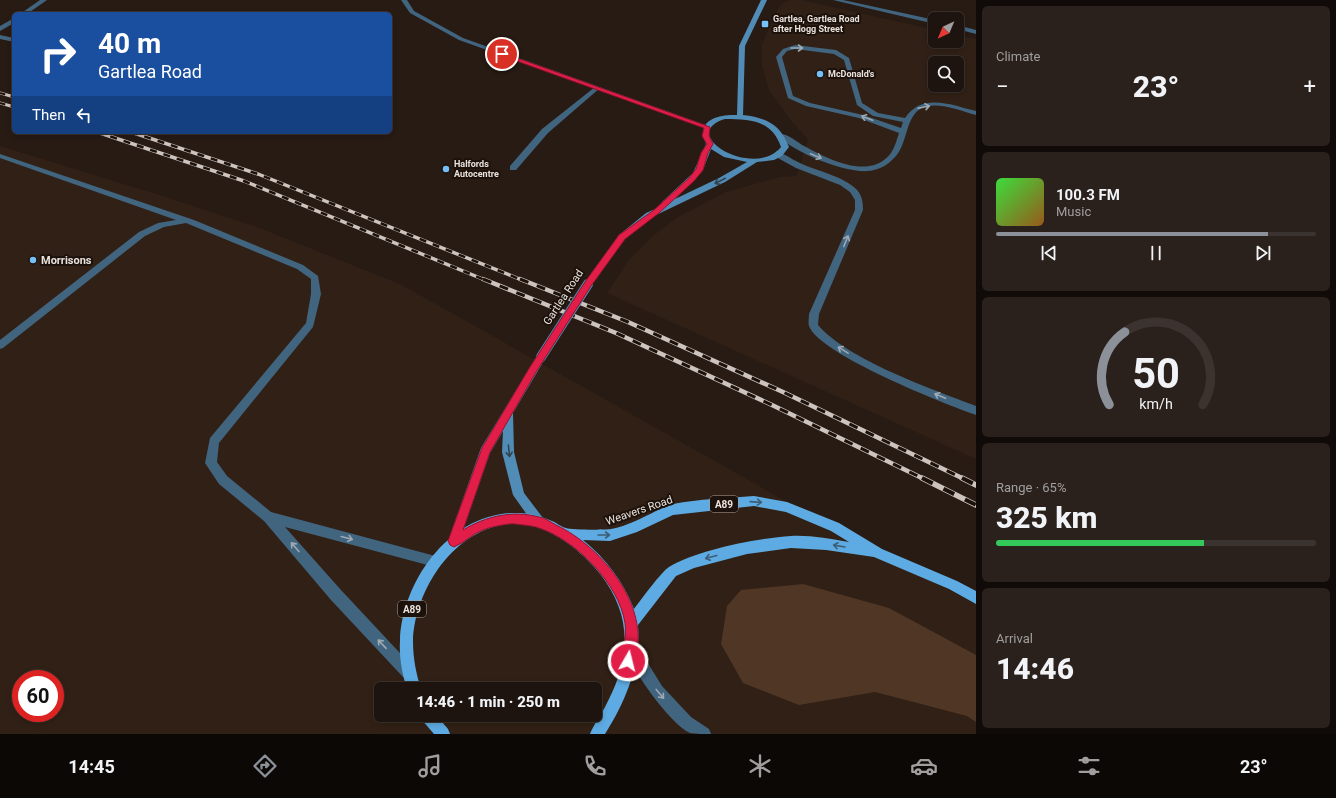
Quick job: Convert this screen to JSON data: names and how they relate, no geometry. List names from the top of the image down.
{
  "streets": {
    "main road": ["A89", "Weavers Road"],
    "street": ["Gartlea Road"]
  },
  "crossings": [
    ["Gartlea Road", "A89"],
    ["A89", "Weavers Road"]
  ],
  "places": {
    "transit": ["Gartlea, Gartlea Road after Hogg Street"],
    "other": ["McDonald's", "Halfords Autocentre", "Morrisons"]
  },
  "north": "bottom left",
  "page": {
    "tile": [
      "Climate",
      ["Range · 65%", "325 km"],
      ["Arrival", "14:46"]
    ],
    "turn": ["40 m", "Gartlea Road"],
    "heat": ["−", "23°", "+"],
    "then": "Then",
    "song": ["100.3 FM", "Music"],
    "limit": "60",
    "trip": "14:46 · 1 min · 250 m",
    "tabs": ["14:45", "23°"],
    "gauge": ["50", "km/h"]
  }
}
